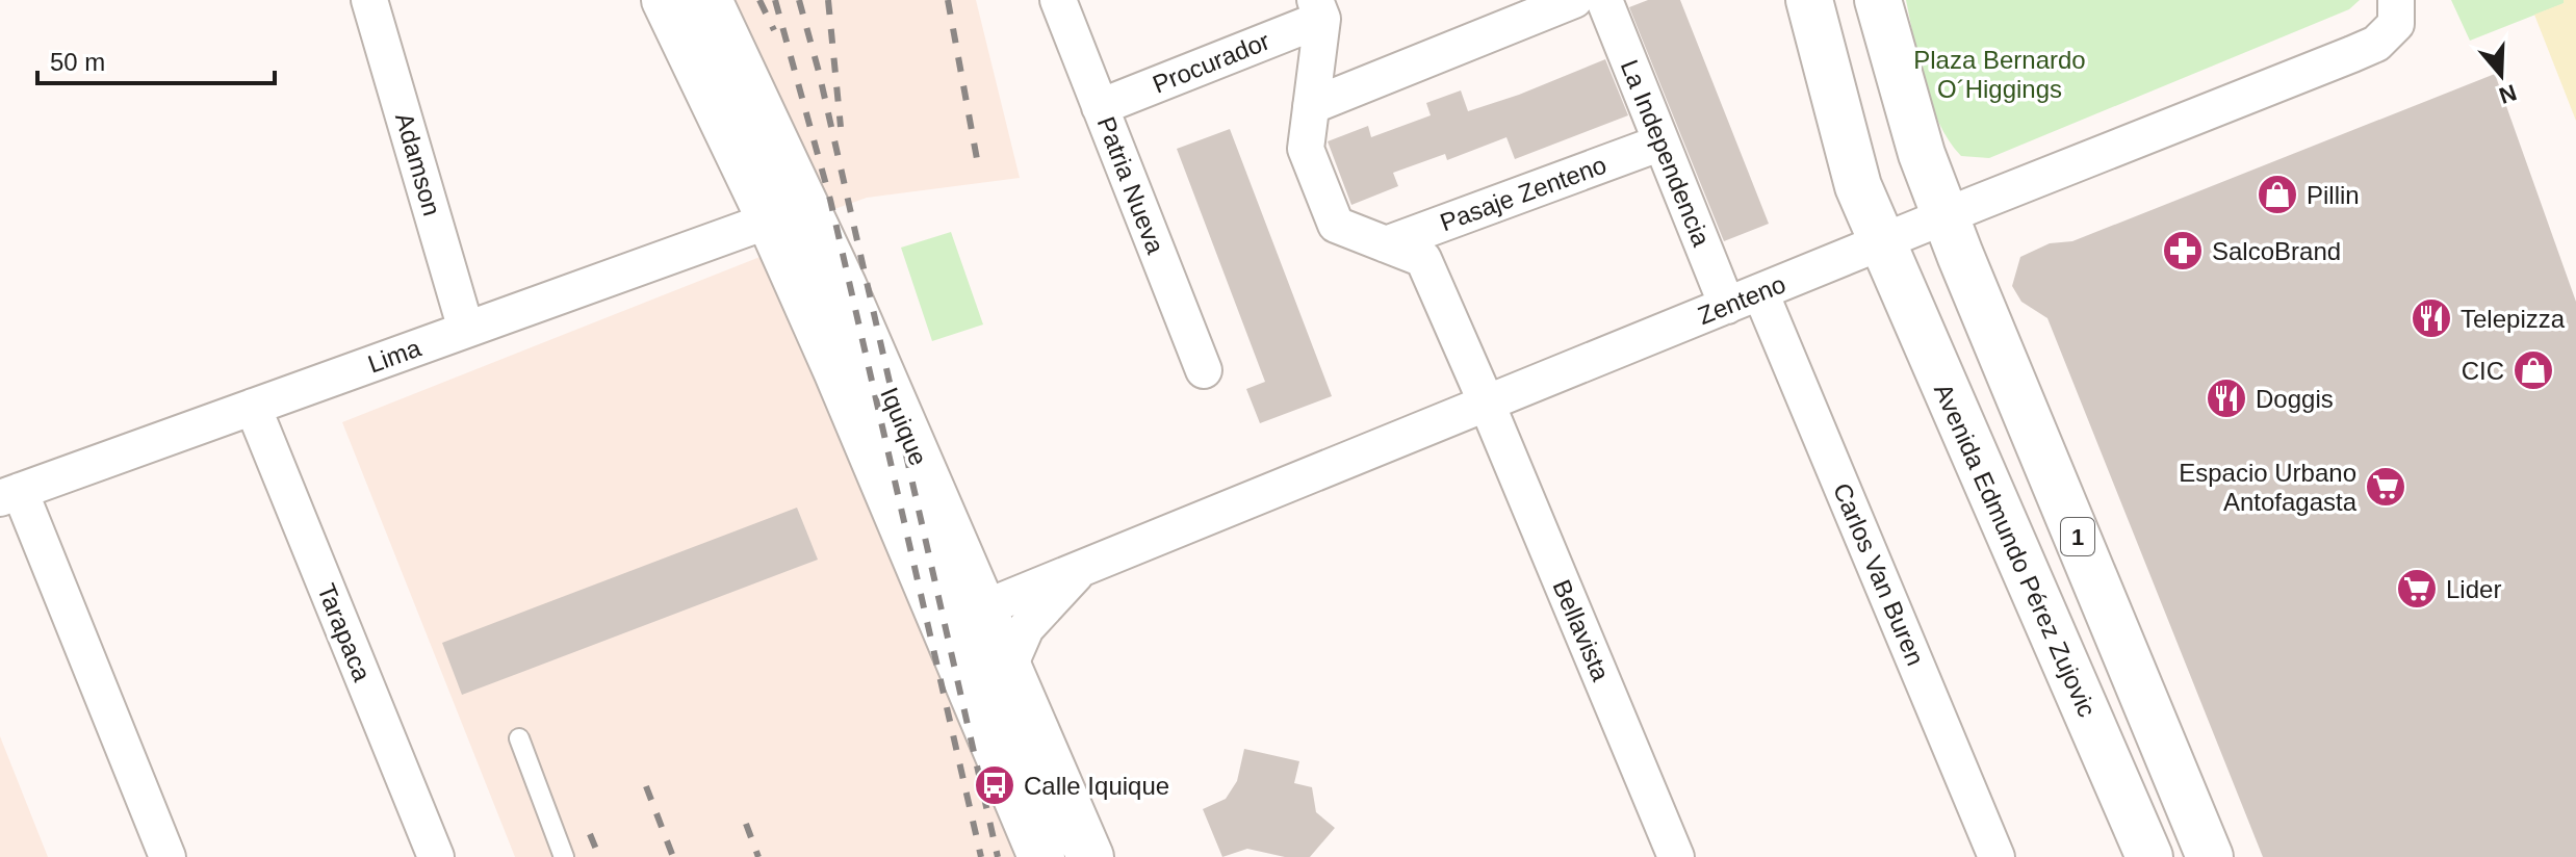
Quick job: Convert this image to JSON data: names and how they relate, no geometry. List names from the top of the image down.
{
  "streets": {
    "main road": ["Iquique", "1", "Avenida Edmundo Pérez Zujovic"],
    "street": [
      "Procurador",
      "La Independencia",
      "Adamson",
      "Patria Nueva",
      "Pasaje Zenteno",
      "Zenteno",
      "Lima",
      "Carlos Van Buren",
      "Bellavista",
      "Tarapaca"
    ]
  },
  "crossings": [
    ["Procurador", "Patria Nueva"],
    ["Procurador", "Bellavista"],
    ["La Independencia", "Pasaje Zenteno"],
    ["La Independencia", "Zenteno"],
    ["Adamson", "Lima"],
    ["Pasaje Zenteno", "Bellavista"],
    ["Zenteno", "Iquique"],
    ["Zenteno", "1"],
    ["Zenteno", "Avenida Edmundo Pérez Zujovic"],
    ["Zenteno", "Carlos Van Buren"],
    ["Zenteno", "Bellavista"],
    ["Lima", "Iquique"],
    ["Lima", "Tarapaca"]
  ],
  "parks": ["Plaza Bernardo O´Higgings"],
  "places": {
    "shop": ["Pillin", "CIC"],
    "pharmacy": ["SalcoBrand"],
    "restaurant": ["Telepizza", "Doggis"],
    "supermarket": ["Espacio Urbano Antofagasta", "Lider"],
    "bus stop": ["Calle Iquique"]
  },
  "scale_bar": "50 m",
  "north": "bottom"
}
